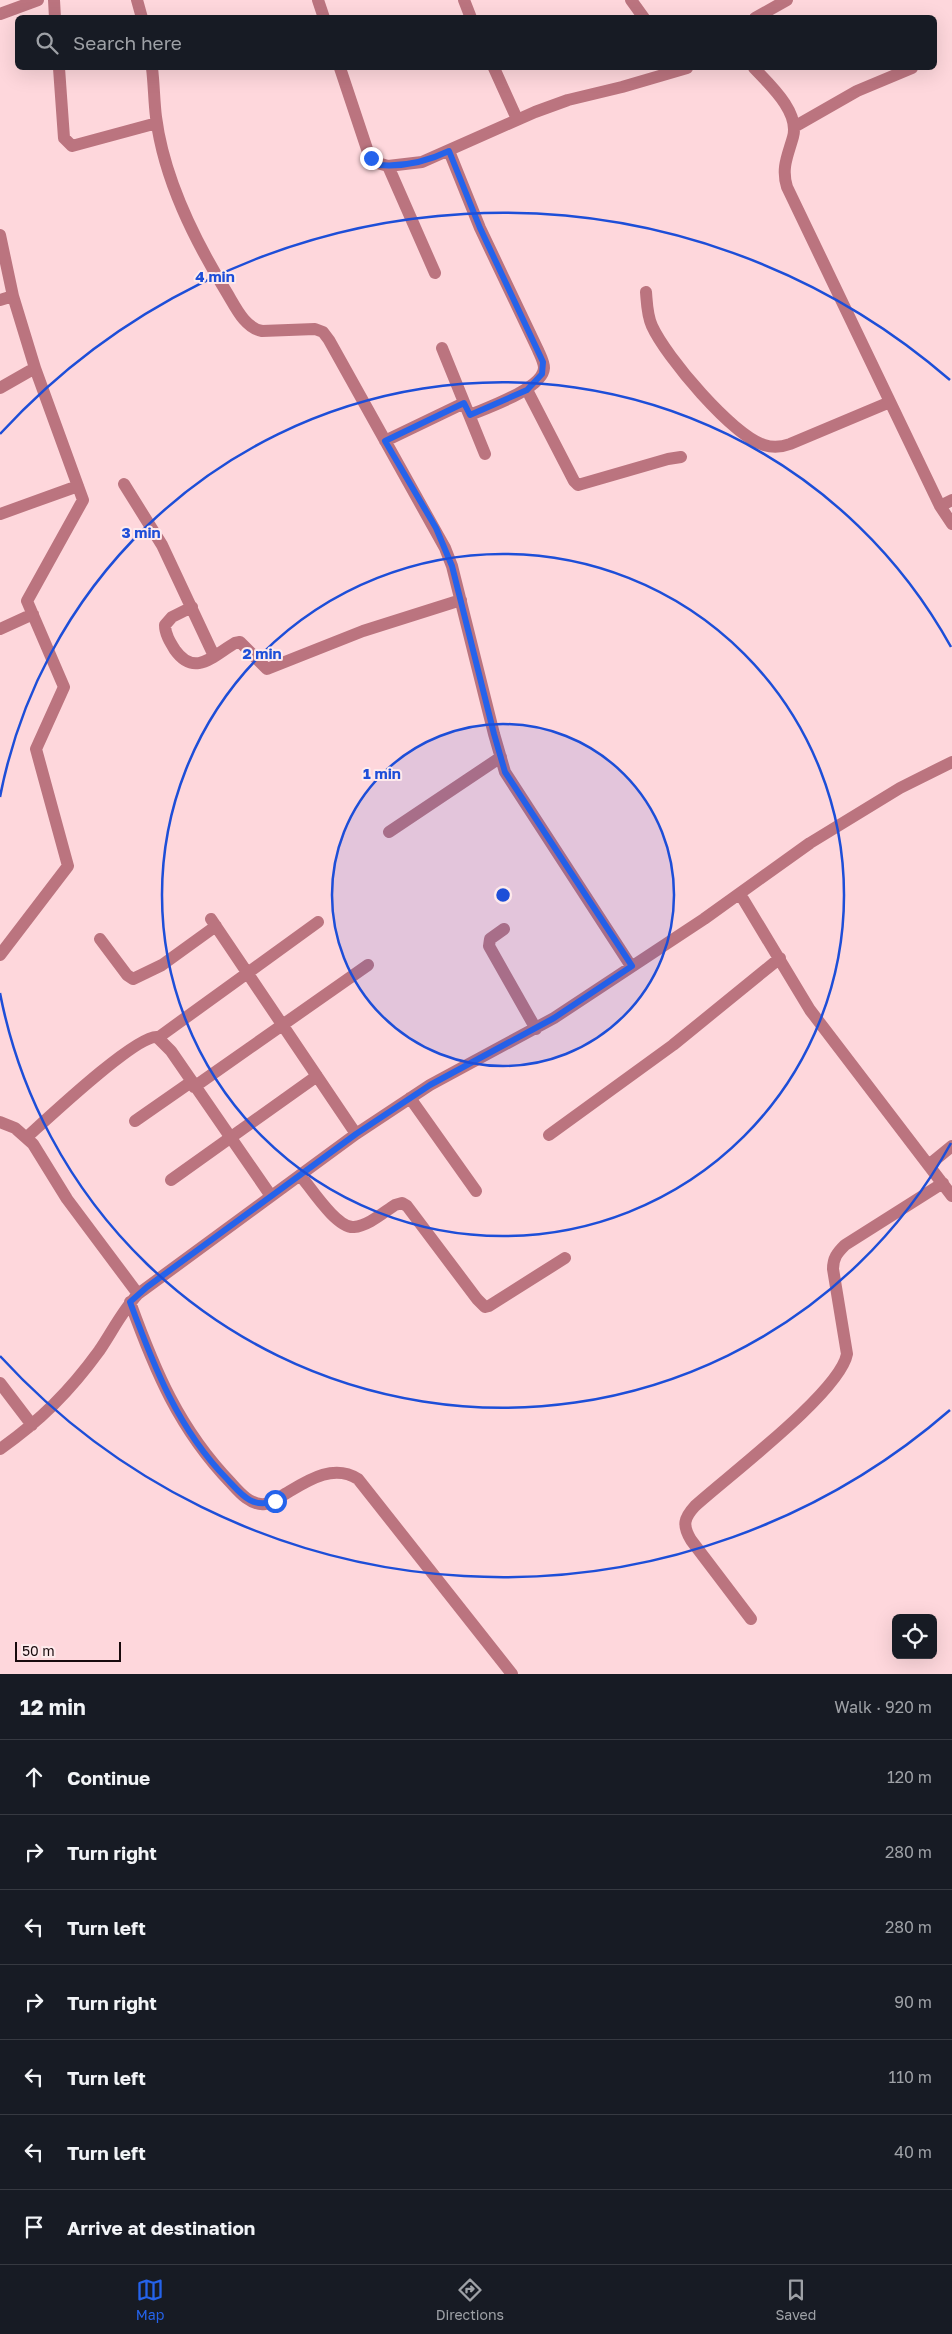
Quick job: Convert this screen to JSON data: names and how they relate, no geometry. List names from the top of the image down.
{
  "scale_bar": "50 m",
  "page": {
    "search": "Search here",
    "scale": "50 m",
    "heading": ["12 min", "Walk · 920 m"],
    "list": [
      ["Continue", "120 m"],
      ["Turn right", "280 m"],
      ["Turn left", "280 m"],
      ["Turn right", "90 m"],
      ["Turn left", "110 m"],
      ["Turn left", "40 m"],
      "Arrive at destination"
    ],
    "nav": ["Map", "Directions", "Saved"]
  },
  "rings": [
    "4 min",
    "3 min",
    "2 min",
    "1 min"
  ]
}
